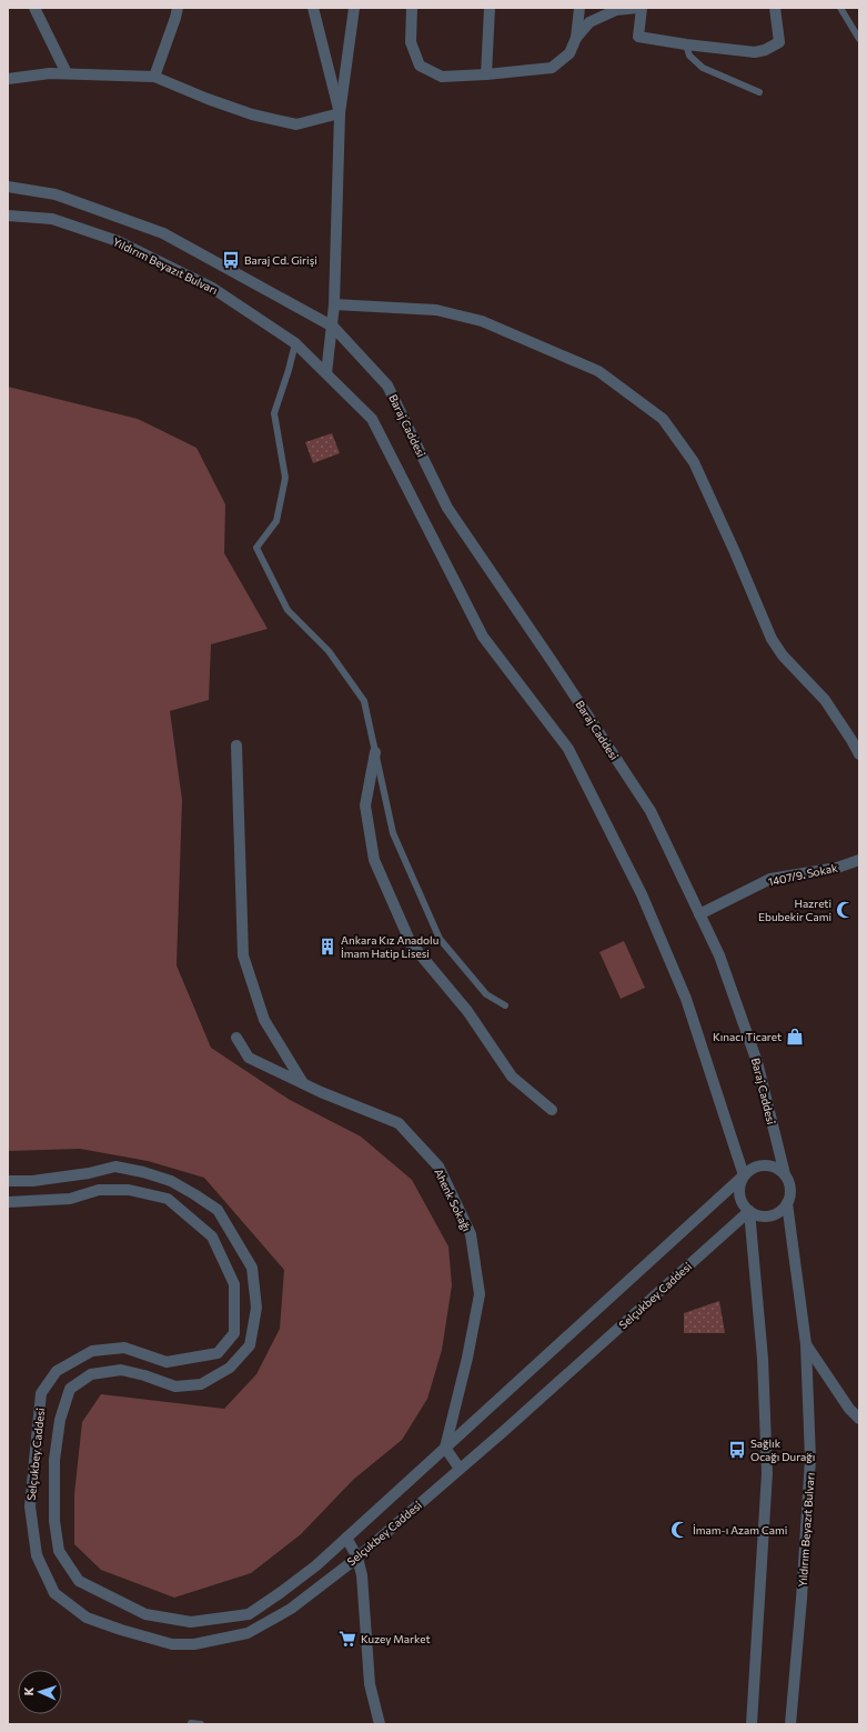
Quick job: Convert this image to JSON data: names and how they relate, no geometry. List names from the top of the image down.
{
  "streets": {
    "street": [
      "Yıldırım Beyazıt Bulvarı",
      "Baraj Caddesi",
      "1407/9. Sokak",
      "Ahenk Sokağı",
      "Selçukbey Caddesi"
    ]
  },
  "crossings": [
    ["Yıldırım Beyazıt Bulvarı", "Baraj Caddesi"],
    ["Yıldırım Beyazıt Bulvarı", "Selçukbey Caddesi"],
    ["Baraj Caddesi", "1407/9. Sokak"],
    ["Baraj Caddesi", "Selçukbey Caddesi"],
    ["Ahenk Sokağı", "Selçukbey Caddesi"]
  ],
  "places": {
    "bus stop": ["Baraj Cd. Girişi", "Sağlık Ocağı Durağı"],
    "mosque": ["Hazreti Ebubekir Cami", "İmam-ı Azam Cami"],
    "building": ["Ankara Kız Anadolu İmam Hatip Lisesi"],
    "shop": ["Kınacı Ticaret"],
    "supermarket": ["Kuzey Market"]
  },
  "north": "left"
}
